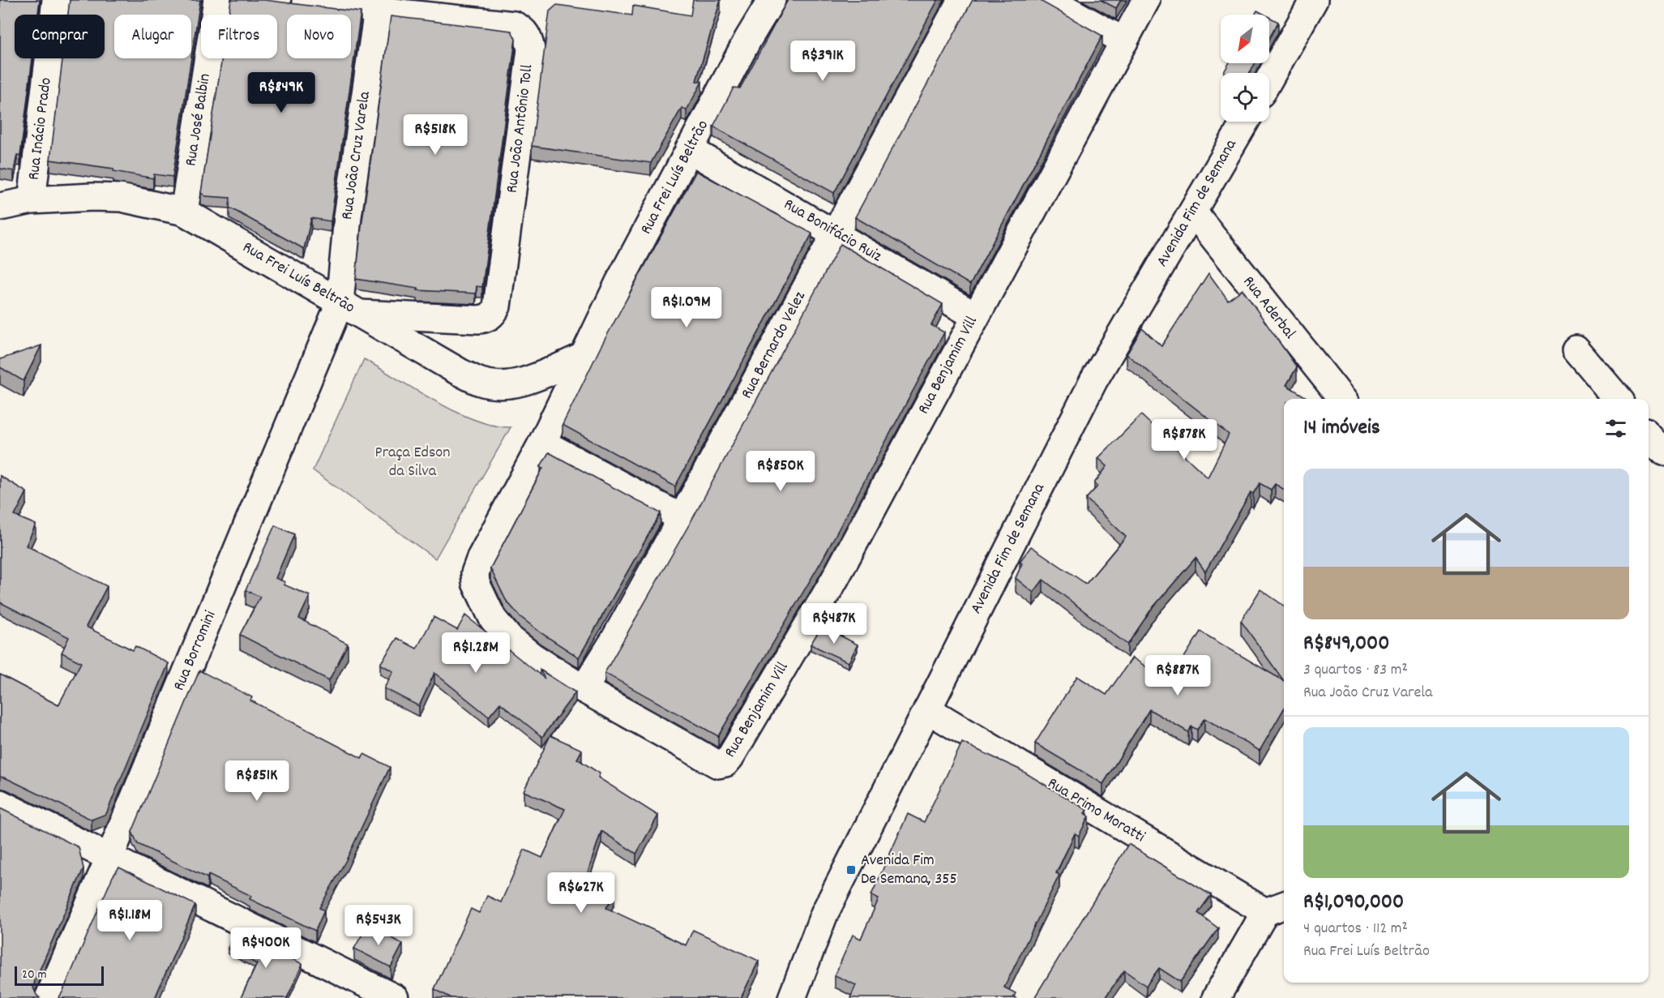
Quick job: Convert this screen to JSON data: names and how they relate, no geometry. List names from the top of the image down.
{
  "streets": {
    "street": [
      "Rua José Balbin",
      "Rua Inácio Prado",
      "Rua João Antônio Toll",
      "Rua João Cruz Varela",
      "Rua Frei Luís Beltrão",
      "Avenida Fim de Semana",
      "Rua Bonifácio Ruiz",
      "Rua Aderbal",
      "Rua Bernardo Velez",
      "Rua Benjamim Vill",
      "Rua Borromini",
      "Rua Primo Moratti"
    ]
  },
  "crossings": [
    ["Rua José Balbin", "Rua Frei Luís Beltrão"],
    ["Rua Inácio Prado", "Rua Frei Luís Beltrão"],
    ["Rua João Antônio Toll", "Rua João Cruz Varela"],
    ["Rua João Antônio Toll", "Rua Frei Luís Beltrão"],
    ["Rua João Antônio Toll", "Rua Borromini"],
    ["Rua João Cruz Varela", "Rua Frei Luís Beltrão"],
    ["Rua João Cruz Varela", "Rua Borromini"],
    ["Rua Frei Luís Beltrão", "Rua Bonifácio Ruiz"],
    ["Rua Frei Luís Beltrão", "Rua Benjamim Vill"],
    ["Rua Frei Luís Beltrão", "Rua Borromini"],
    ["Avenida Fim de Semana", "Rua Aderbal"],
    ["Avenida Fim de Semana", "Rua Primo Moratti"],
    ["Rua Bonifácio Ruiz", "Rua Bernardo Velez"],
    ["Rua Bonifácio Ruiz", "Rua Benjamim Vill"],
    ["Rua Bernardo Velez", "Rua Benjamim Vill"]
  ],
  "parks": ["Praça Edson da Silva"],
  "places": {
    "transit": ["Avenida Fim De Semana, 355"]
  },
  "scale_bar": "20 m",
  "north": "bottom left",
  "page": {
    "chip": [
      "Comprar",
      "Alugar",
      "Filtros",
      "Novo"
    ],
    "price": [
      "R$391K",
      "R$849K",
      "R$518K",
      "R$1.09M",
      "R$878K",
      "R$850K",
      "R$487K",
      "R$1.28M",
      "R$887K",
      "R$851K",
      "R$627K",
      "R$1.18M",
      "R$543K",
      "R$400K"
    ],
    "heading": "14 imóveis",
    "list": [
      {
        "name": "R$849,000",
        "note": "3 quartos · 83 m² · Rua João Cruz Varela"
      },
      {
        "name": "R$1,090,000",
        "note": "4 quartos · 112 m² · Rua Frei Luís Beltrão"
      }
    ],
    "scale": "20 m"
  }
}
